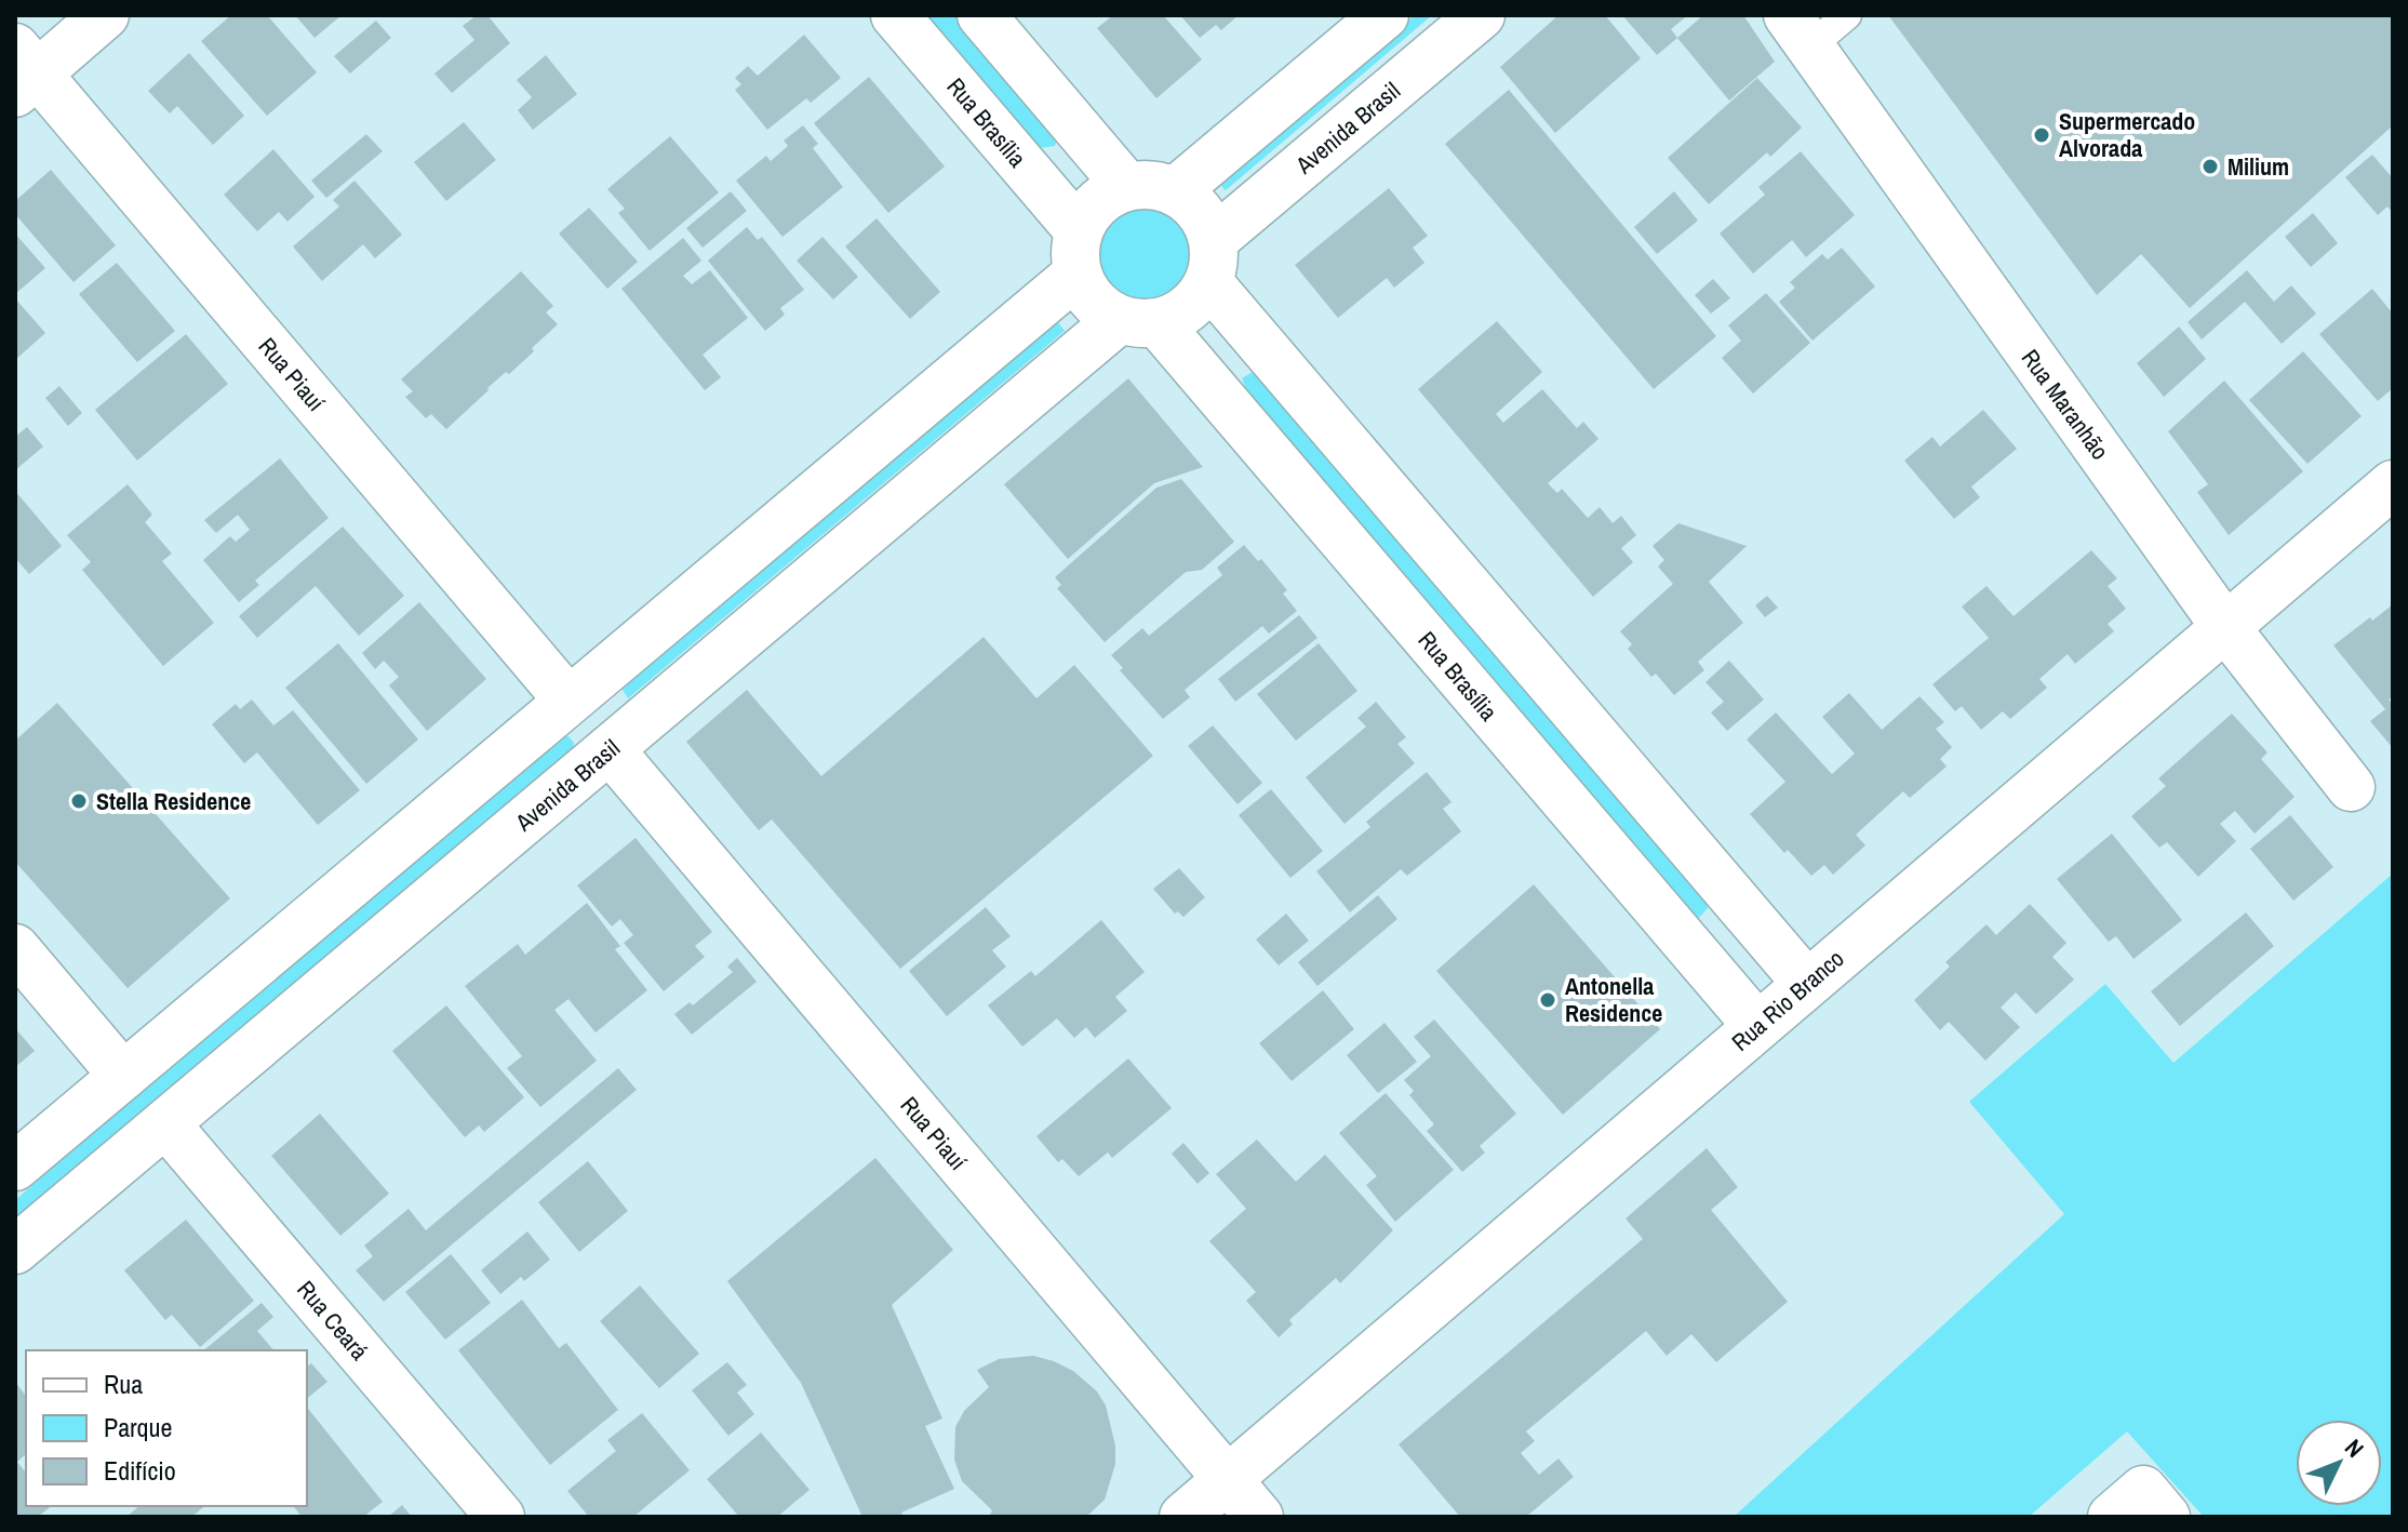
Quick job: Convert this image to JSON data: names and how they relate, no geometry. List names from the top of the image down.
{
  "streets": {
    "street": [
      "Rua Brasília",
      "Avenida Brasil",
      "Rua Piauí",
      "Rua Maranhão",
      "Rua Rio Branco",
      "Rua Ceará"
    ]
  },
  "crossings": [
    ["Rua Brasília", "Avenida Brasil"],
    ["Rua Brasília", "Rua Rio Branco"],
    ["Avenida Brasil", "Rua Piauí"],
    ["Avenida Brasil", "Rua Ceará"],
    ["Rua Piauí", "Rua Rio Branco"],
    ["Rua Maranhão", "Rua Rio Branco"]
  ],
  "places": [
    "Supermercado Alvorada",
    "Milium",
    "Stella Residence",
    "Antonella Residence"
  ],
  "legend": ["Rua", "Parque", "Edifício"],
  "north": "top right"
}
